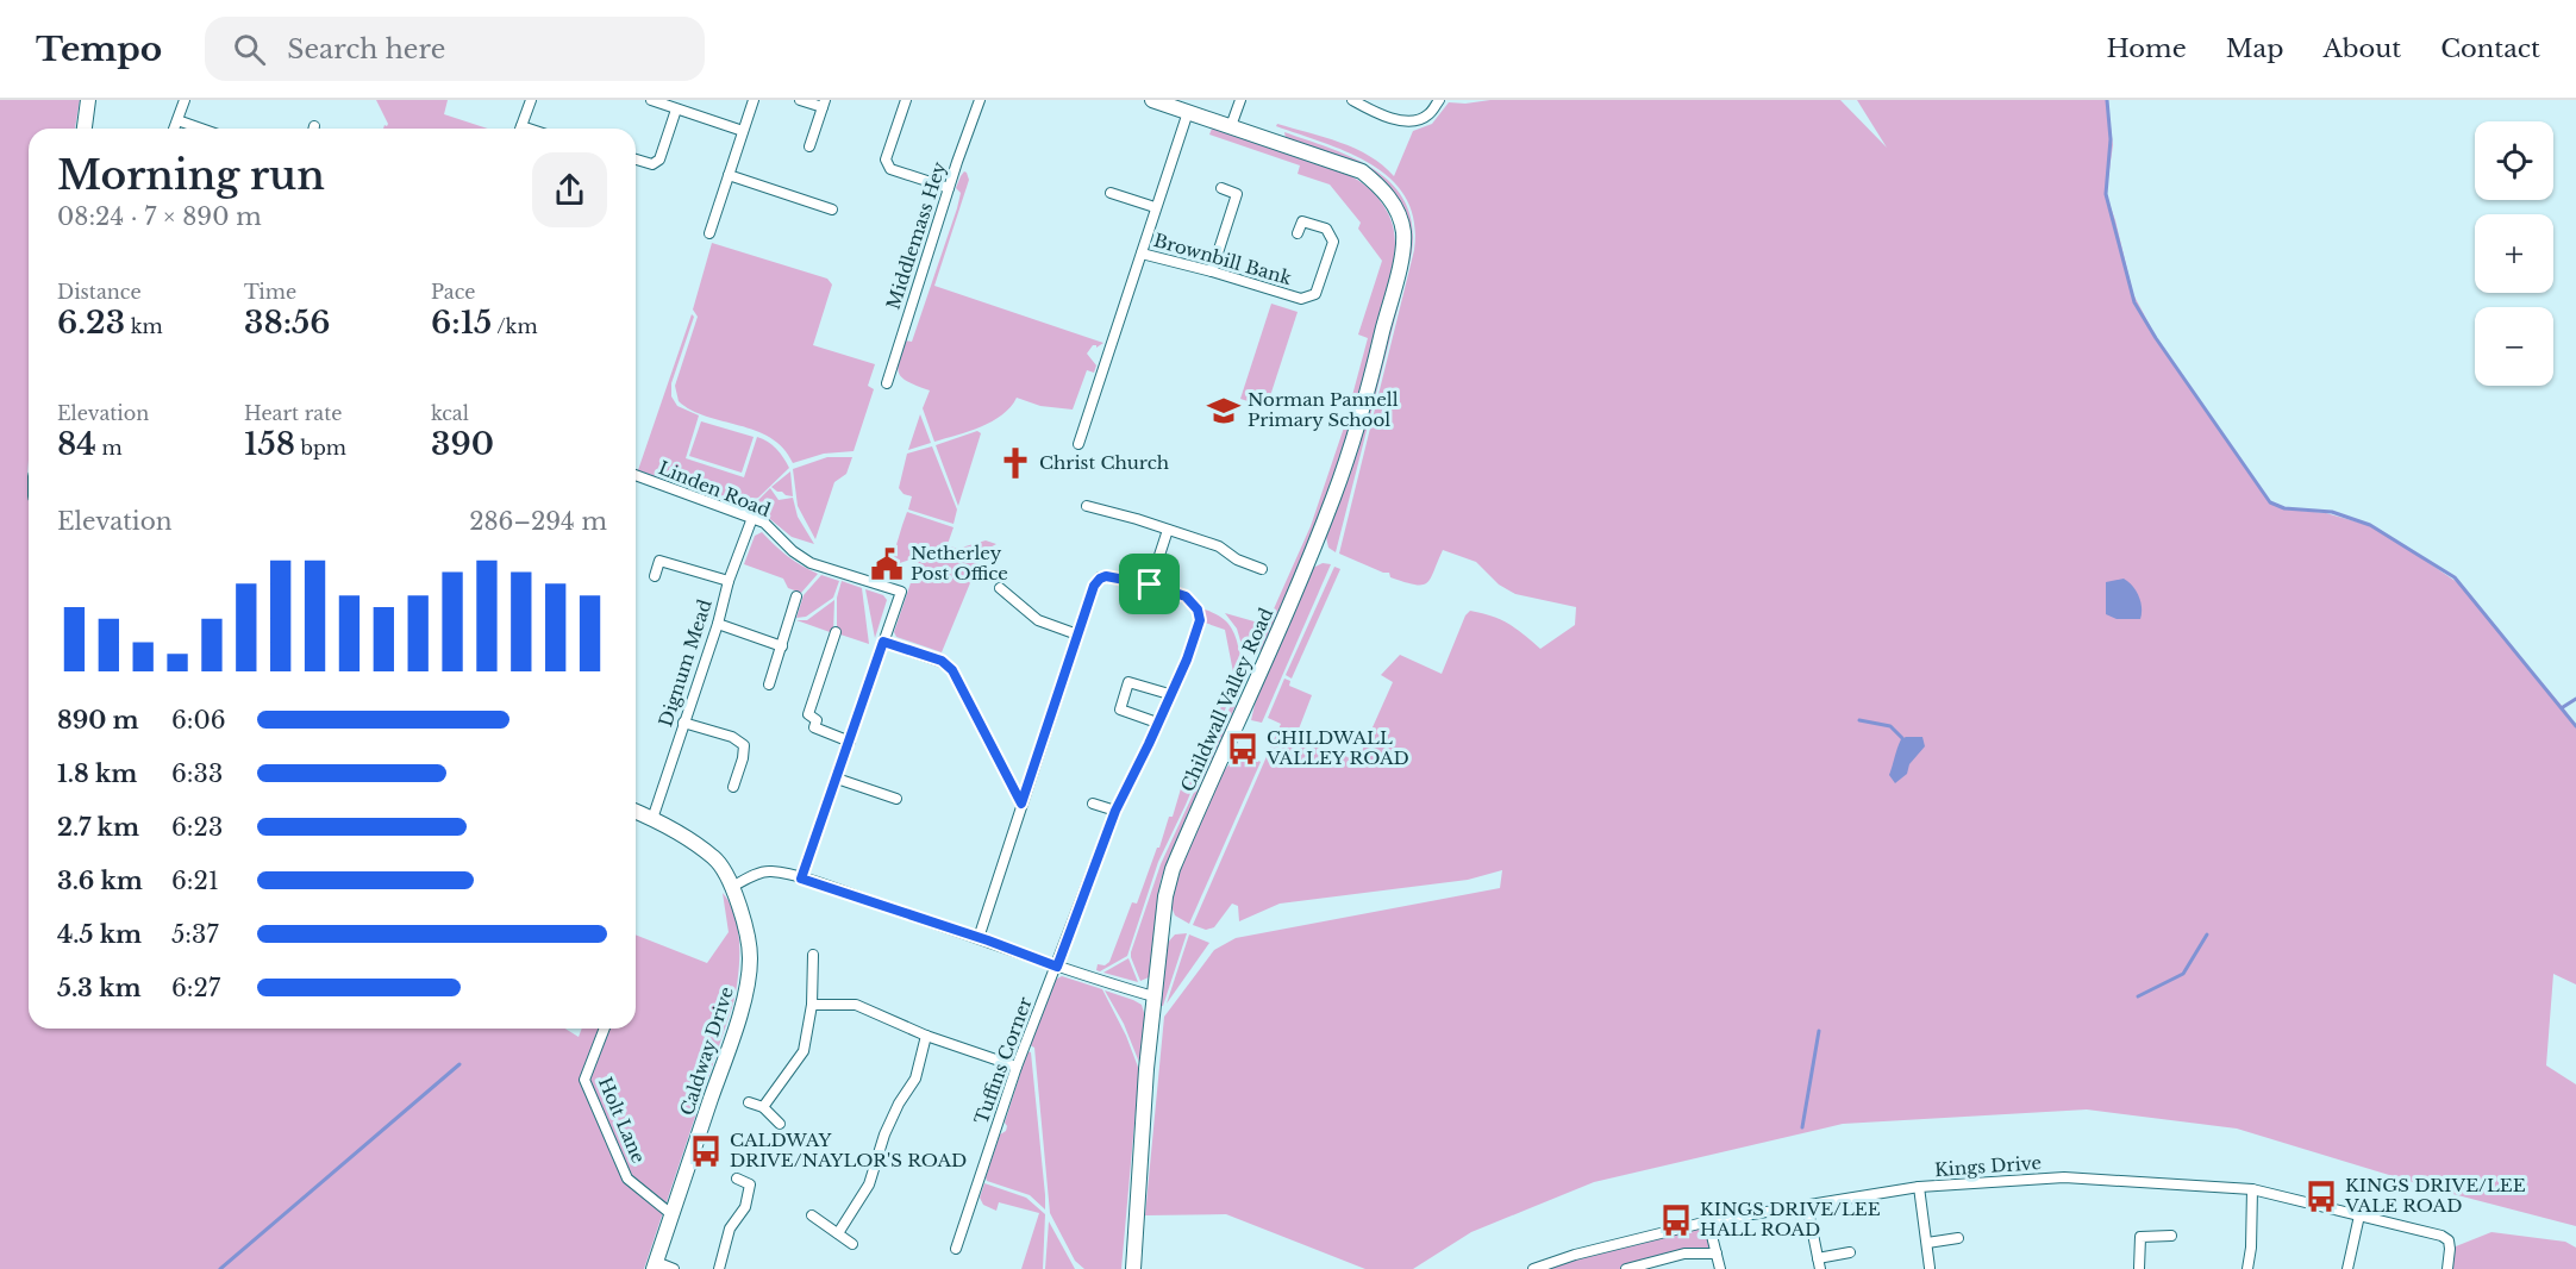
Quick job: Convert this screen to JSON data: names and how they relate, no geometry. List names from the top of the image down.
{
  "streets": {
    "main road": ["Childwall Valley Road", "Caldway Drive"],
    "street": [
      "Middlemass Hey",
      "Brownbill Bank",
      "Linden Road",
      "Dignum Mead",
      "Tuffins Corner",
      "Holt Lane",
      "Kings Drive"
    ]
  },
  "crossings": [
    ["Linden Road", "Dignum Mead"],
    ["Dignum Mead", "Caldway Drive"],
    ["Caldway Drive", "Holt Lane"]
  ],
  "places": {
    "school or university": ["Norman Pannell Primary School"],
    "church": ["Christ Church"],
    "public building": ["Netherley Post Office"],
    "bus stop": [
      "CHILDWALL VALLEY ROAD",
      "CALDWAY DRIVE/NAYLOR'S ROAD",
      "KINGS DRIVE/LEE VALE ROAD",
      "KINGS DRIVE/LEE HALL ROAD"
    ]
  },
  "page": {
    "header": "Tempo",
    "search": "Search here",
    "nav": [
      "Home",
      "Map",
      "About",
      "Contact"
    ],
    "map_buttons": ["+", "−"],
    "heading": ["Morning run", "08:24 · 7 × 890 m"],
    "stats": [
      ["Distance", "6.23 km"],
      ["Time", "38:56"],
      ["Pace", "6:15 /km"],
      ["Elevation", "84 m"],
      ["Heart rate", "158 bpm"],
      ["kcal", "390"]
    ],
    "chart": ["Elevation", "286–294 m"],
    "list": [
      {
        "name": "890 m",
        "note": "6:06"
      },
      {
        "name": "1.8 km",
        "note": "6:33"
      },
      {
        "name": "2.7 km",
        "note": "6:23"
      },
      {
        "name": "3.6 km",
        "note": "6:21"
      },
      {
        "name": "4.5 km",
        "note": "5:37"
      },
      {
        "name": "5.3 km",
        "note": "6:27"
      }
    ]
  }
}
